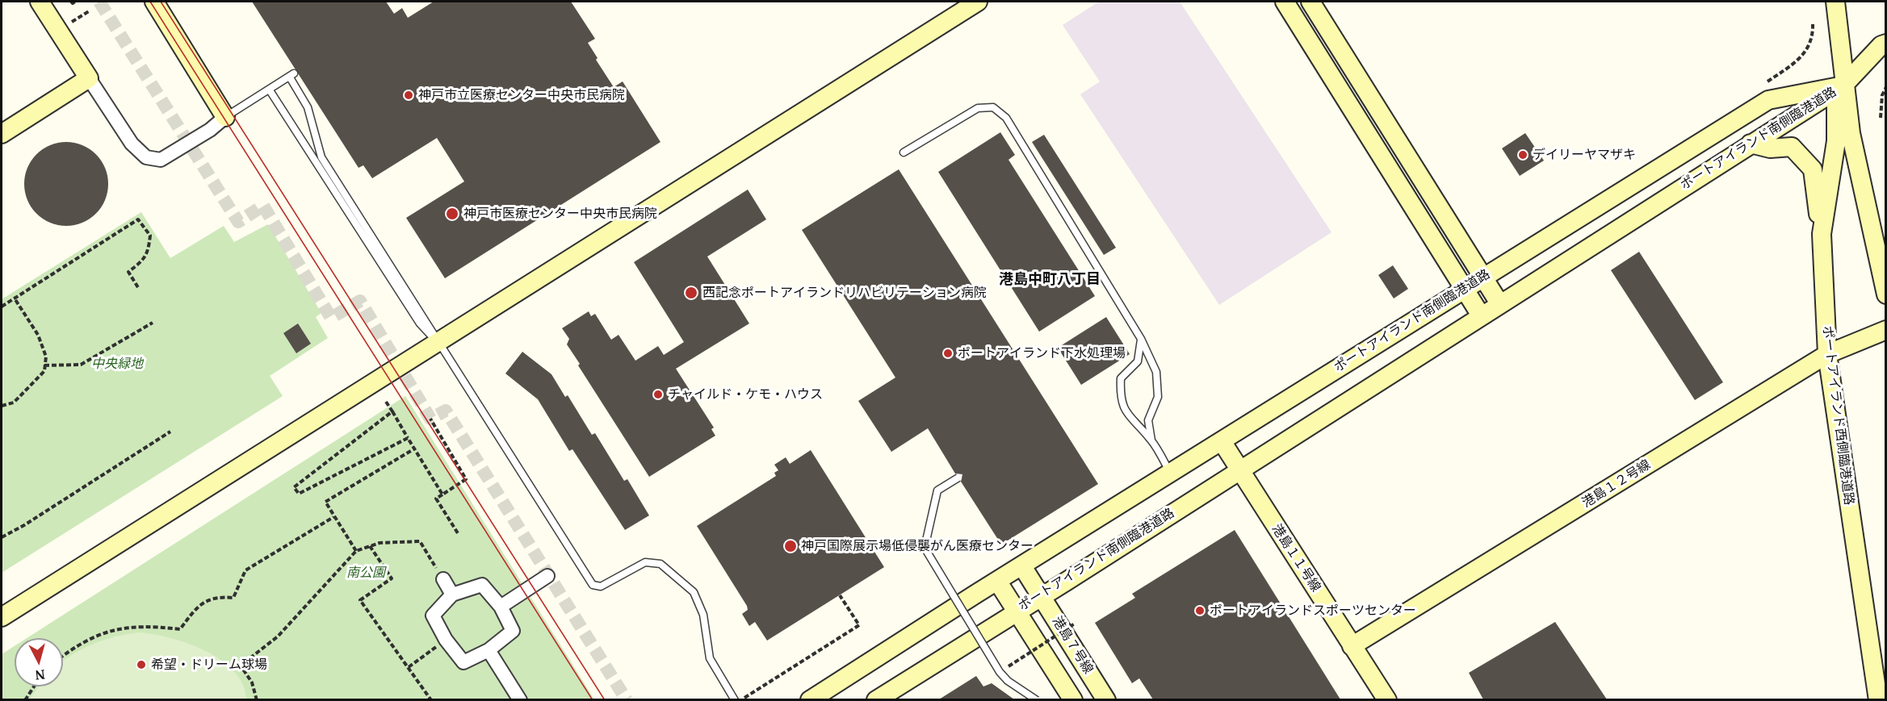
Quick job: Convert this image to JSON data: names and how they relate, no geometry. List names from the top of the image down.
{
  "streets": {
    "street": [
      "ポートアイランド南側臨港道路",
      "ポートアイランド西側臨港道路",
      "港島１２号線",
      "港島１１号線",
      "港島７号線"
    ]
  },
  "crossings": [
    ["ポートアイランド南側臨港道路", "ポートアイランド西側臨港道路"],
    ["ポートアイランド南側臨港道路", "港島１１号線"],
    ["ポートアイランド南側臨港道路", "港島７号線"],
    ["ポートアイランド西側臨港道路", "港島１２号線"],
    ["港島１２号線", "港島１１号線"]
  ],
  "districts": ["港島中町八丁目"],
  "parks": ["中央緑地", "南公園"],
  "places": [
    "神戸市立医療センター中央市民病院",
    "デイリーヤマザキ",
    "神戸市医療センター中央市民病院",
    "西記念ポートアイランドリハビリテーション病院",
    "ポートアイランド下水処理場",
    "チャイルド・ケモ・ハウス",
    "神戸国際展示場低侵襲がん医療センター",
    "ポートアイランドスポーツセンター",
    "希望・ドリーム球場"
  ],
  "north": "bottom"
}
